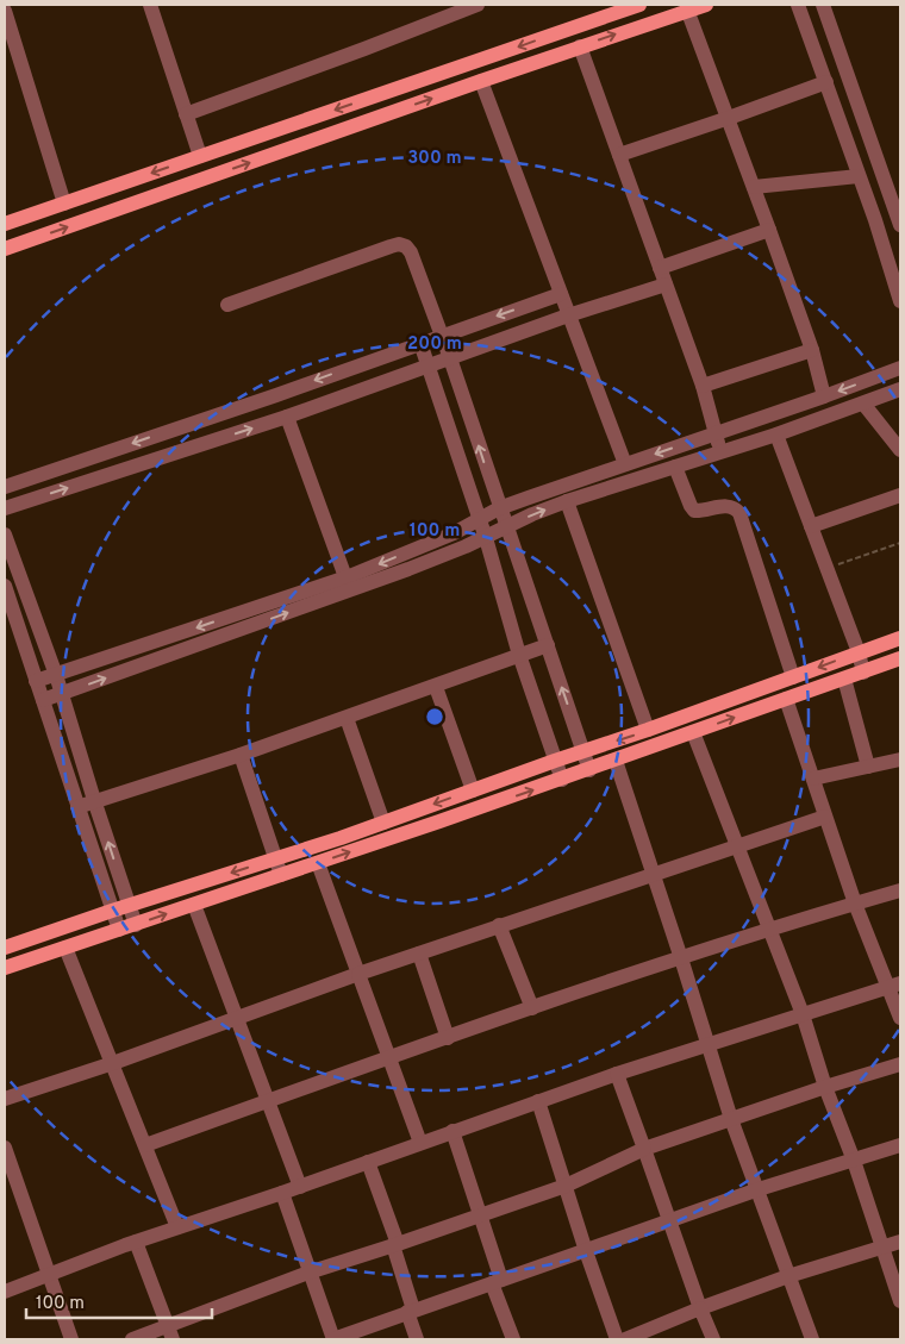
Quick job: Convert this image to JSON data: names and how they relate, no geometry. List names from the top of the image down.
{
  "scale_bar": "100 m",
  "rings": ["300 m", "200 m", "100 m"]
}
